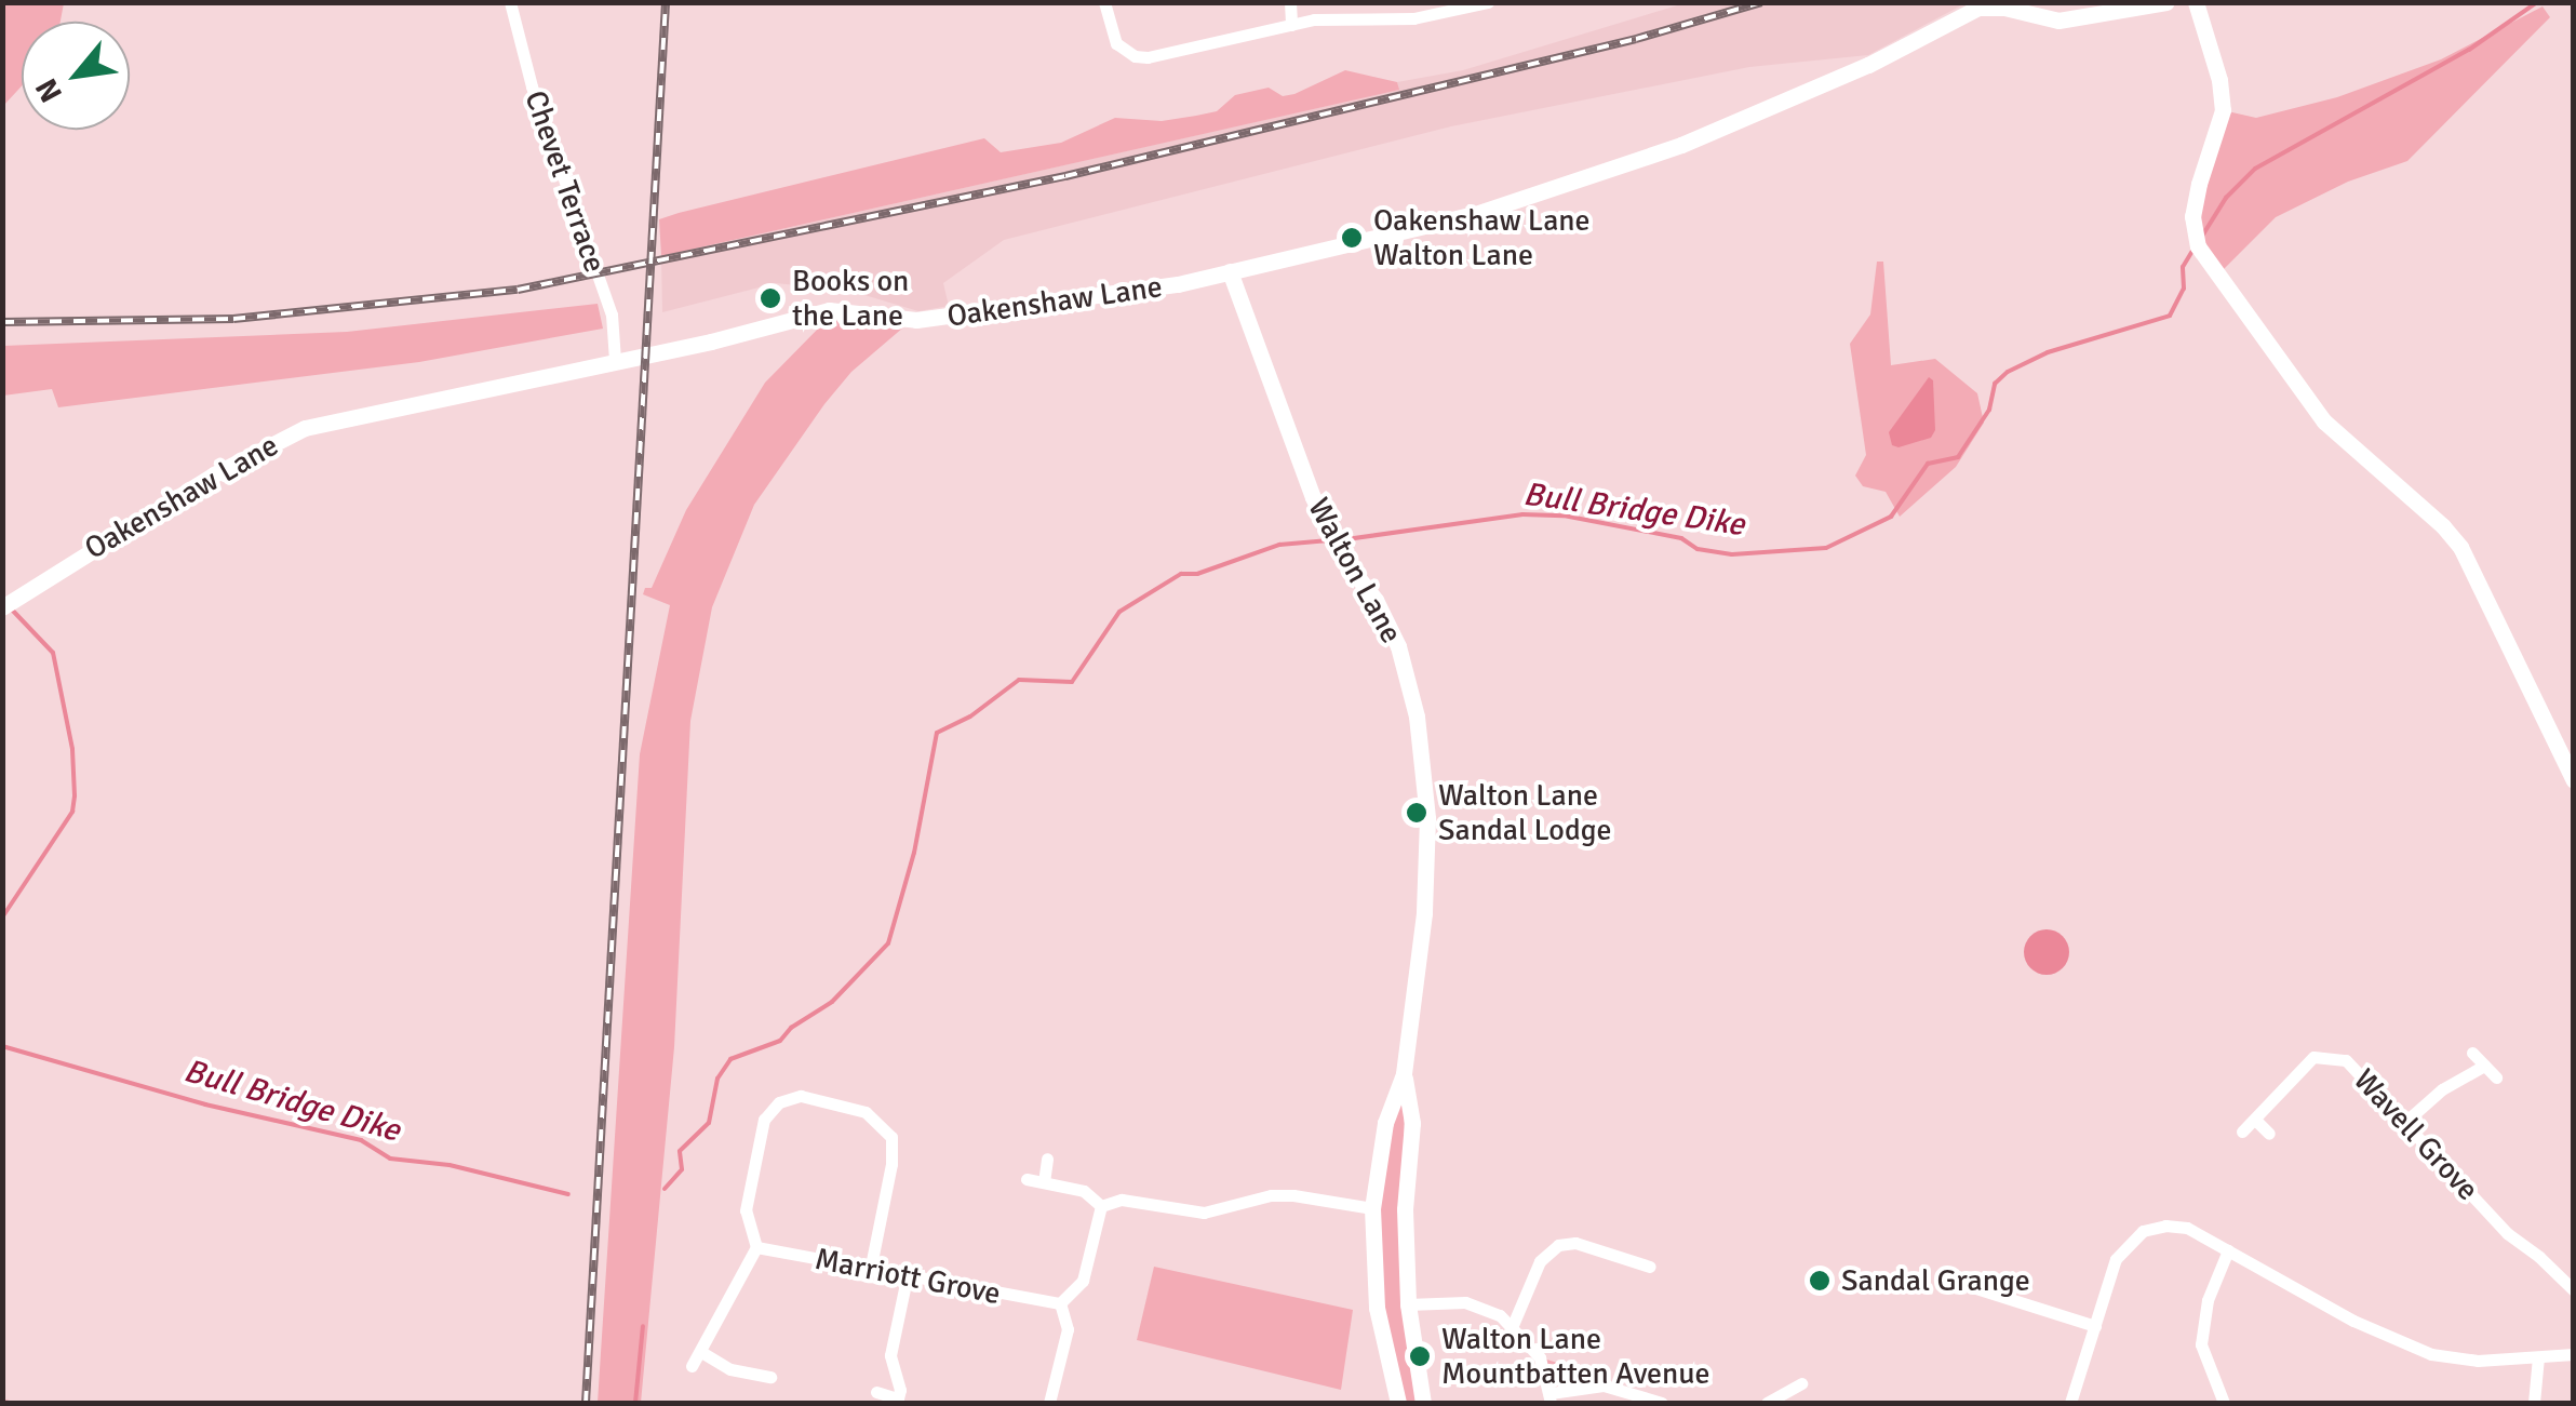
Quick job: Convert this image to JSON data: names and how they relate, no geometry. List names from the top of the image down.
{
  "streets": {
    "street": [
      "Chevet Terrace",
      "Oakenshaw Lane",
      "Walton Lane",
      "Wavell Grove",
      "Marriott Grove"
    ]
  },
  "crossings": [
    ["Chevet Terrace", "Oakenshaw Lane"],
    ["Oakenshaw Lane", "Walton Lane"]
  ],
  "water": ["Bull Bridge Dike"],
  "places": [
    "Oakenshaw Lane Walton Lane",
    "Books on the Lane",
    "Walton Lane Sandal Lodge",
    "Sandal Grange",
    "Walton Lane Mountbatten Avenue"
  ],
  "north": "bottom left"
}
